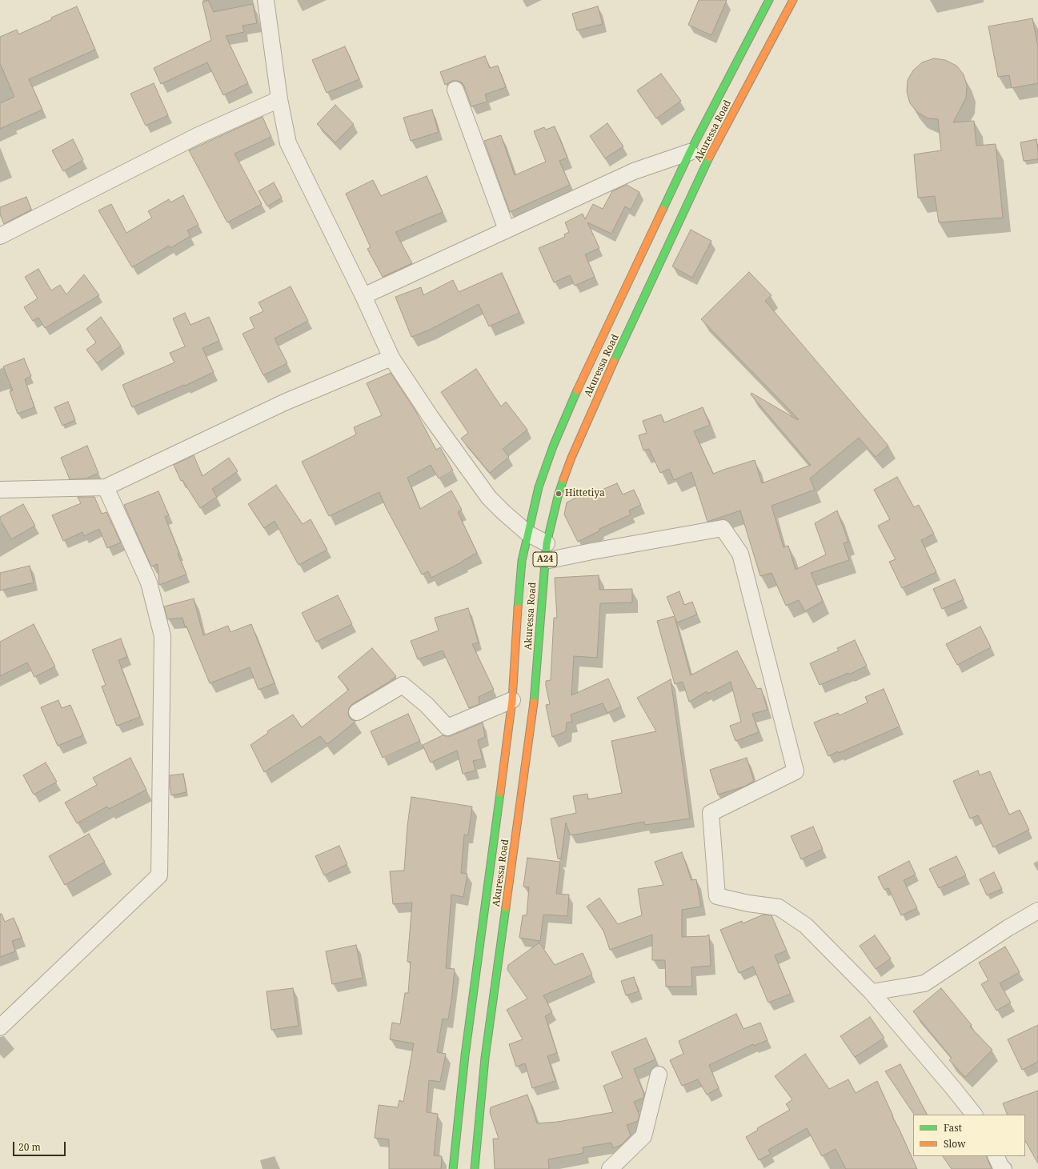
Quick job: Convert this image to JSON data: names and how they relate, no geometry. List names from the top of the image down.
{
  "streets": {
    "highway": ["Akuressa Road", "A24"]
  },
  "places": ["Hittetiya"],
  "legend": ["Fast", "Slow"],
  "scale_bar": "20 m"
}
